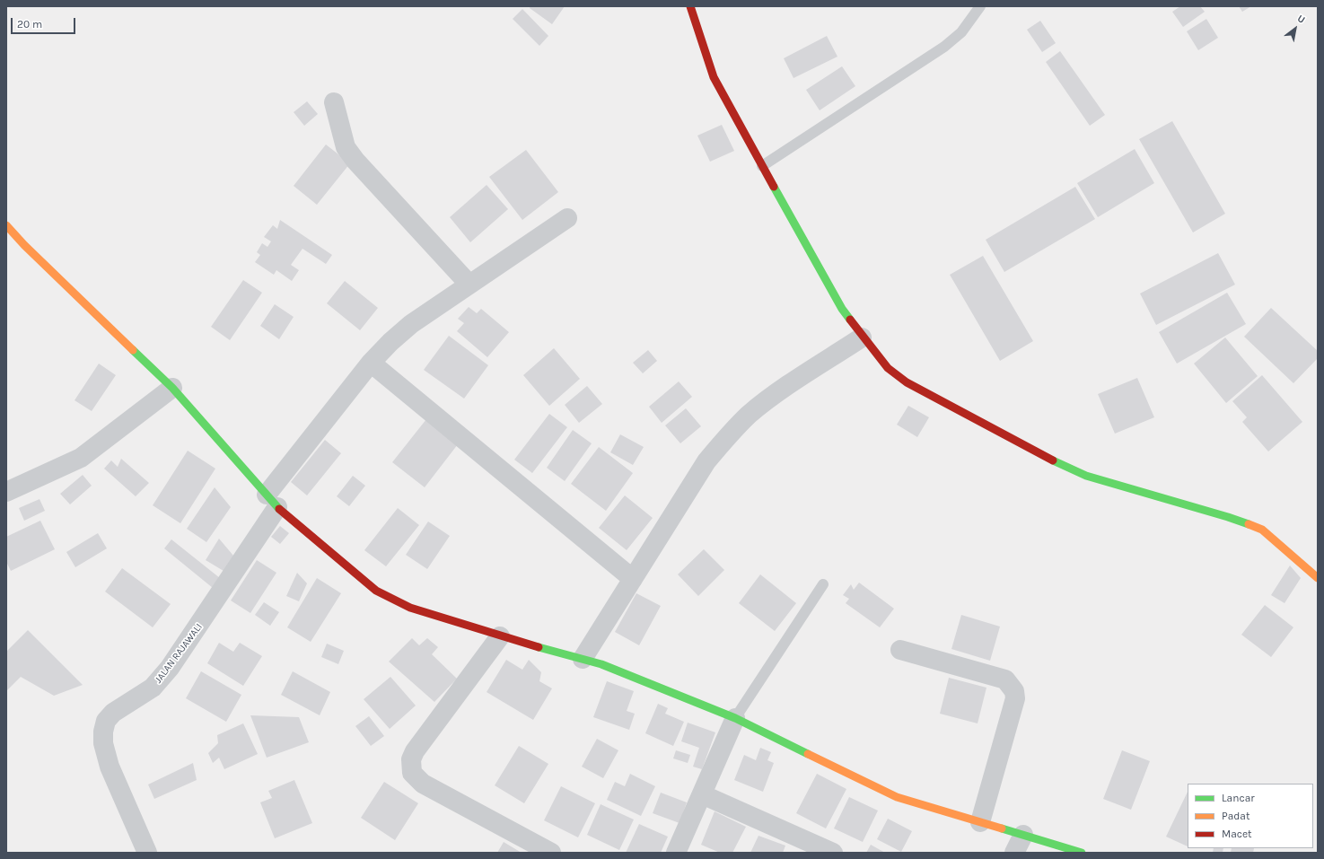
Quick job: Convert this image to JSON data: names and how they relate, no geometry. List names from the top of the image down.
{
  "streets": {
    "street": ["JALAN RAJAWALI"]
  },
  "legend": ["Lancar", "Padat", "Macet"],
  "scale_bar": "20 m",
  "north": "top right"
}
